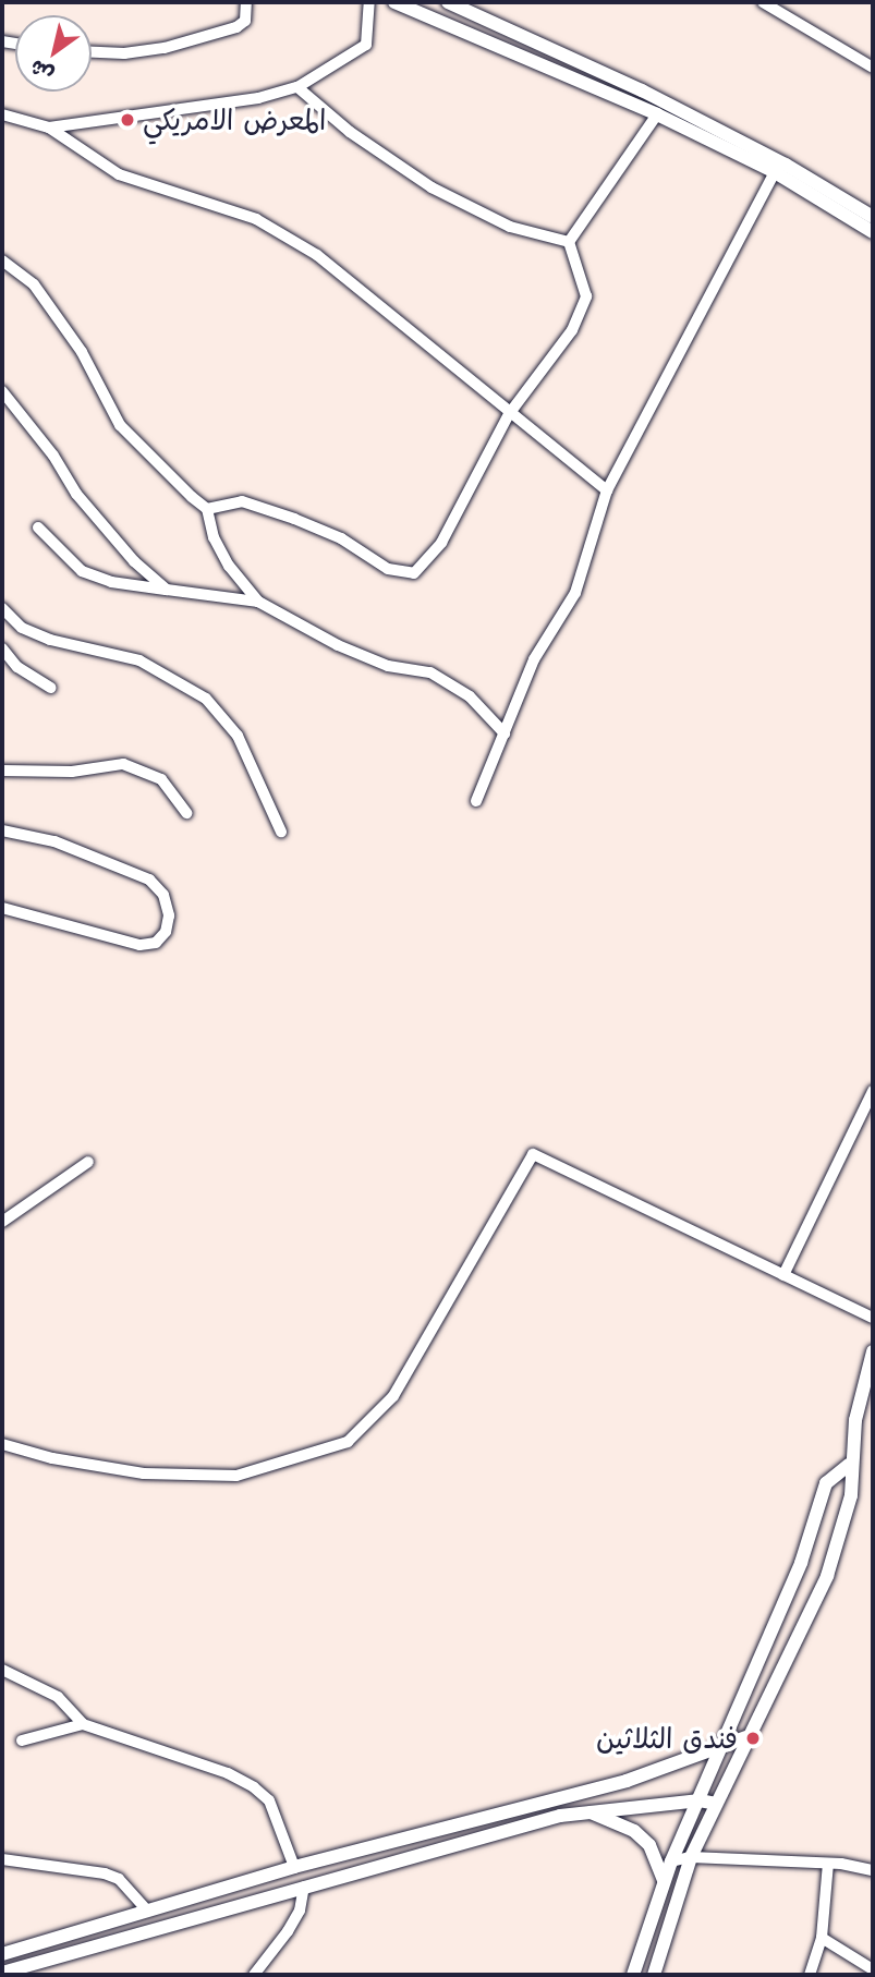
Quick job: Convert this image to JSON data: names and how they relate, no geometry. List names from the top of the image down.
{
  "places": ["المعرض الامريكي", "فندق الثلاثين"],
  "north": "bottom left"
}
